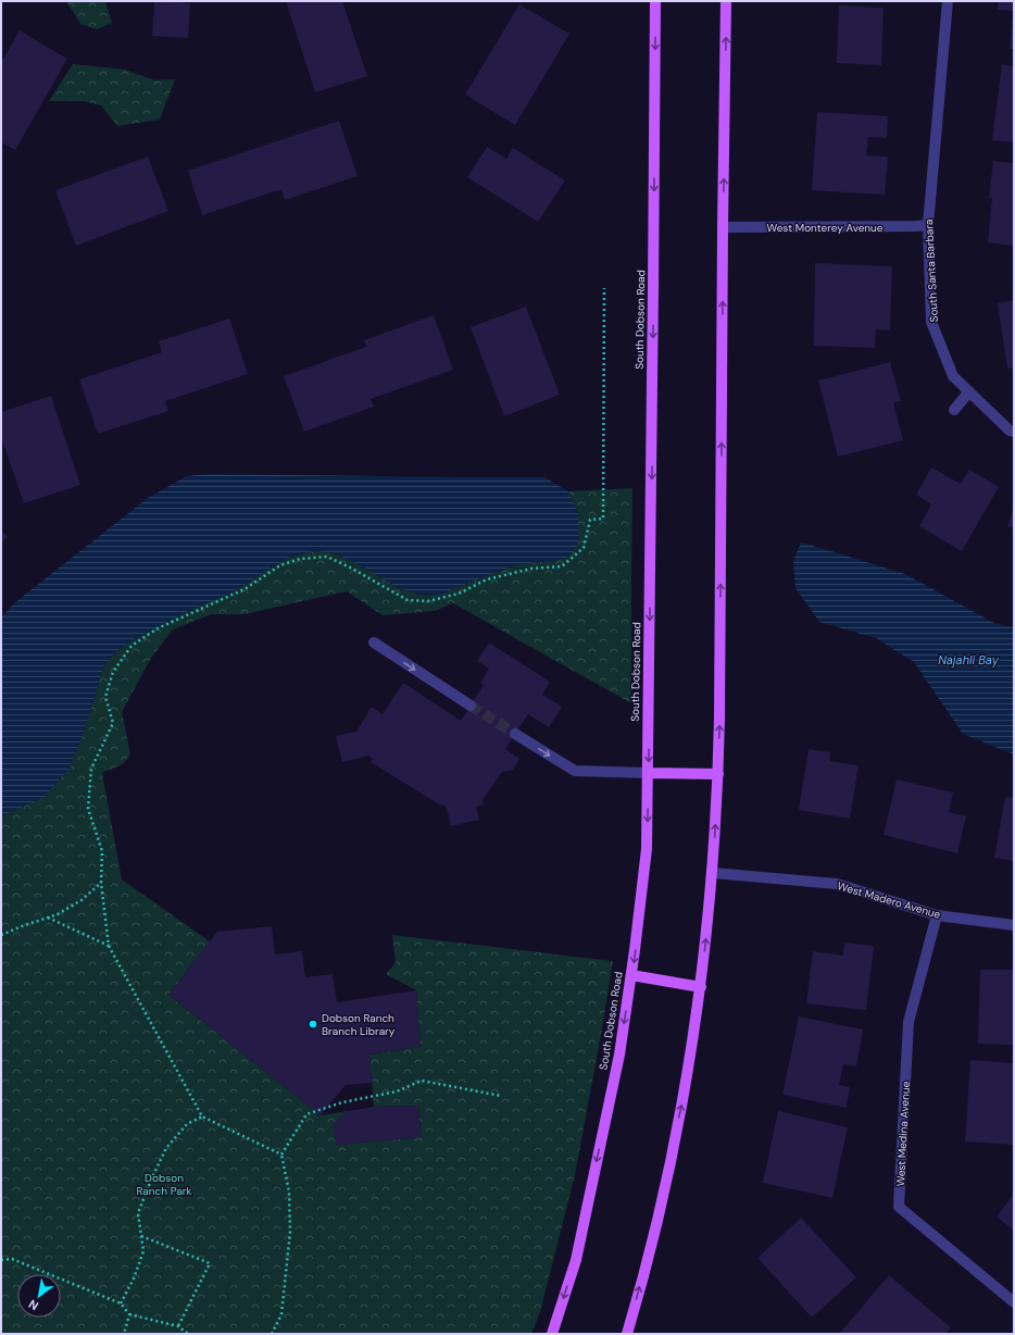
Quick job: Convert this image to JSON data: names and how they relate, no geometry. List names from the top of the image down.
{
  "streets": {
    "main road": ["South Dobson Road"],
    "street": [
      "West Monterey Avenue",
      "South Santa Barbara",
      "West Madero Avenue",
      "West Medina Avenue"
    ]
  },
  "crossings": [
    ["West Monterey Avenue", "South Santa Barbara"],
    ["West Madero Avenue", "West Medina Avenue"]
  ],
  "water": ["Najahli Bay"],
  "parks": ["Dobson Ranch Park"],
  "places": ["Dobson Ranch Branch Library"],
  "north": "bottom left"
}
